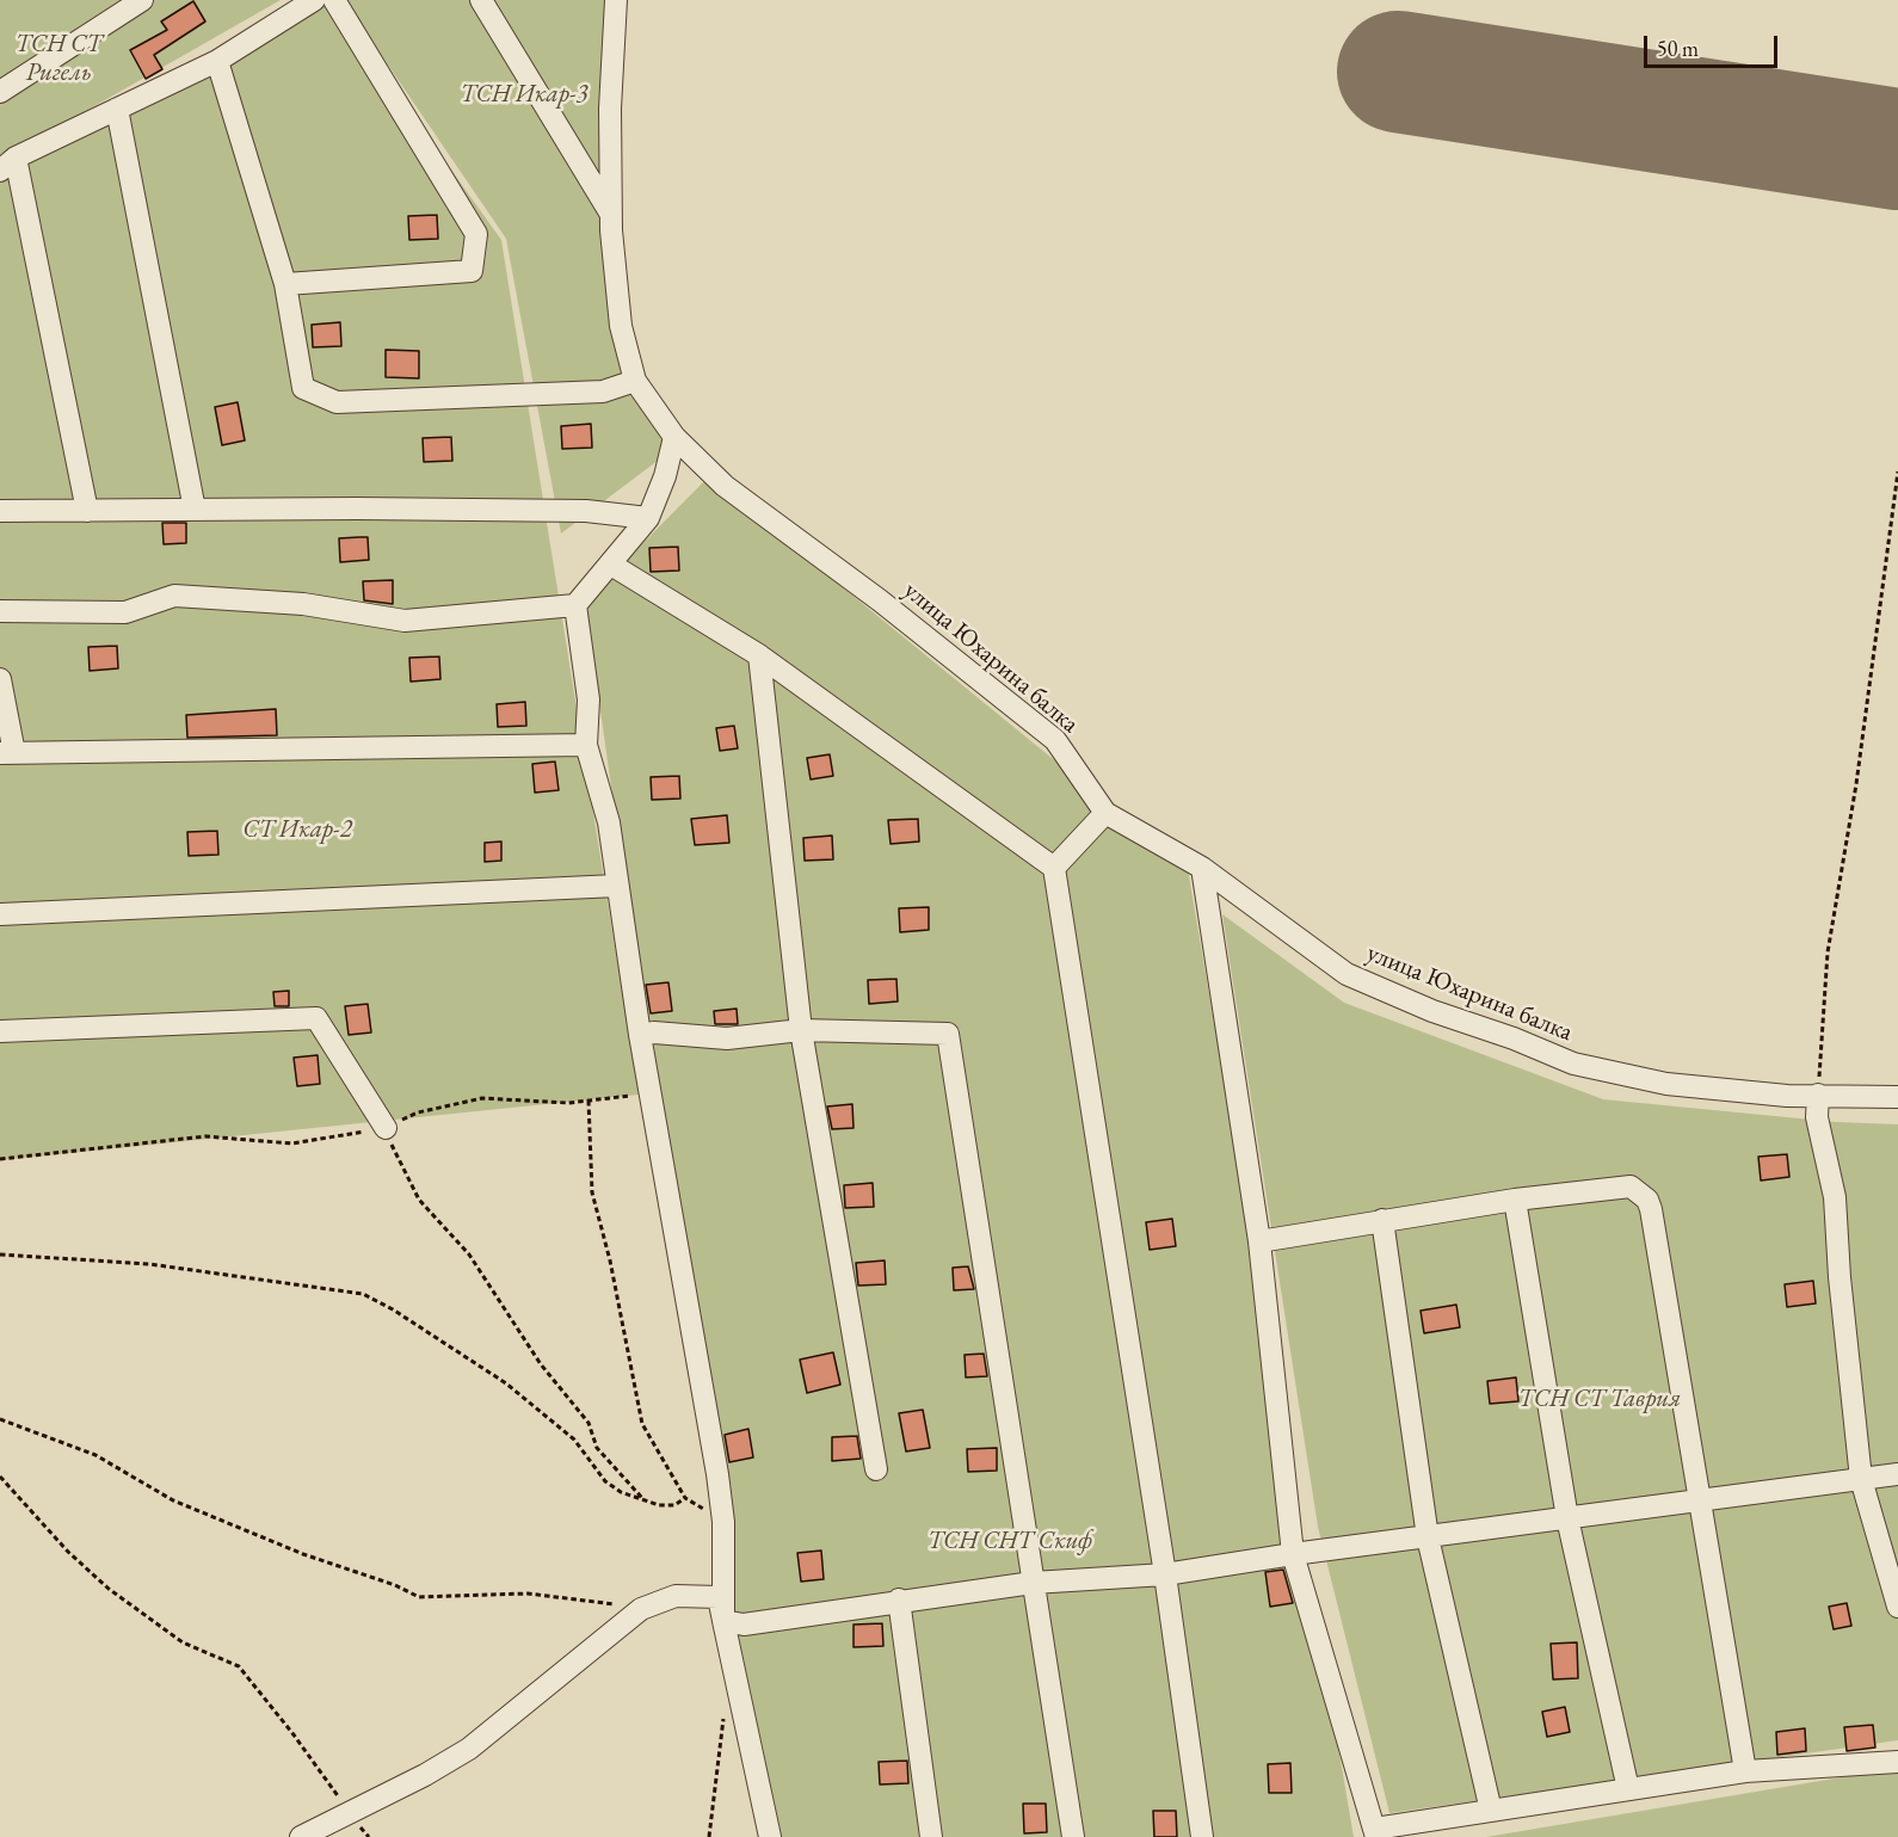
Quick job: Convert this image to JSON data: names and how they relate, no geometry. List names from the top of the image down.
{
  "streets": {
    "street": ["улица Юхарина балка"]
  },
  "parks": [
    "ТСН СТ Ригель",
    "ТСН Икар-3",
    "СТ Икар-2",
    "ТСН СТ Таврия",
    "ТСН СНТ Скиф"
  ],
  "scale_bar": "50 m"
}
